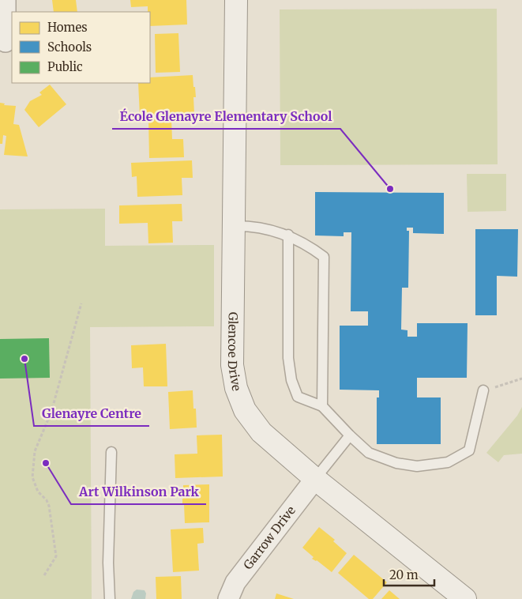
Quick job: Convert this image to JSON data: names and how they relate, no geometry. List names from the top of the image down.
{
  "streets": {
    "street": ["Glencoe Drive", "Garrow Drive"]
  },
  "crossings": [
    ["Glencoe Drive", "Garrow Drive"]
  ],
  "places": ["École Glenayre Elementary School", "Glenayre Centre", "Art Wilkinson Park"],
  "legend": ["Homes", "Schools", "Public"],
  "scale_bar": "20 m"
}
